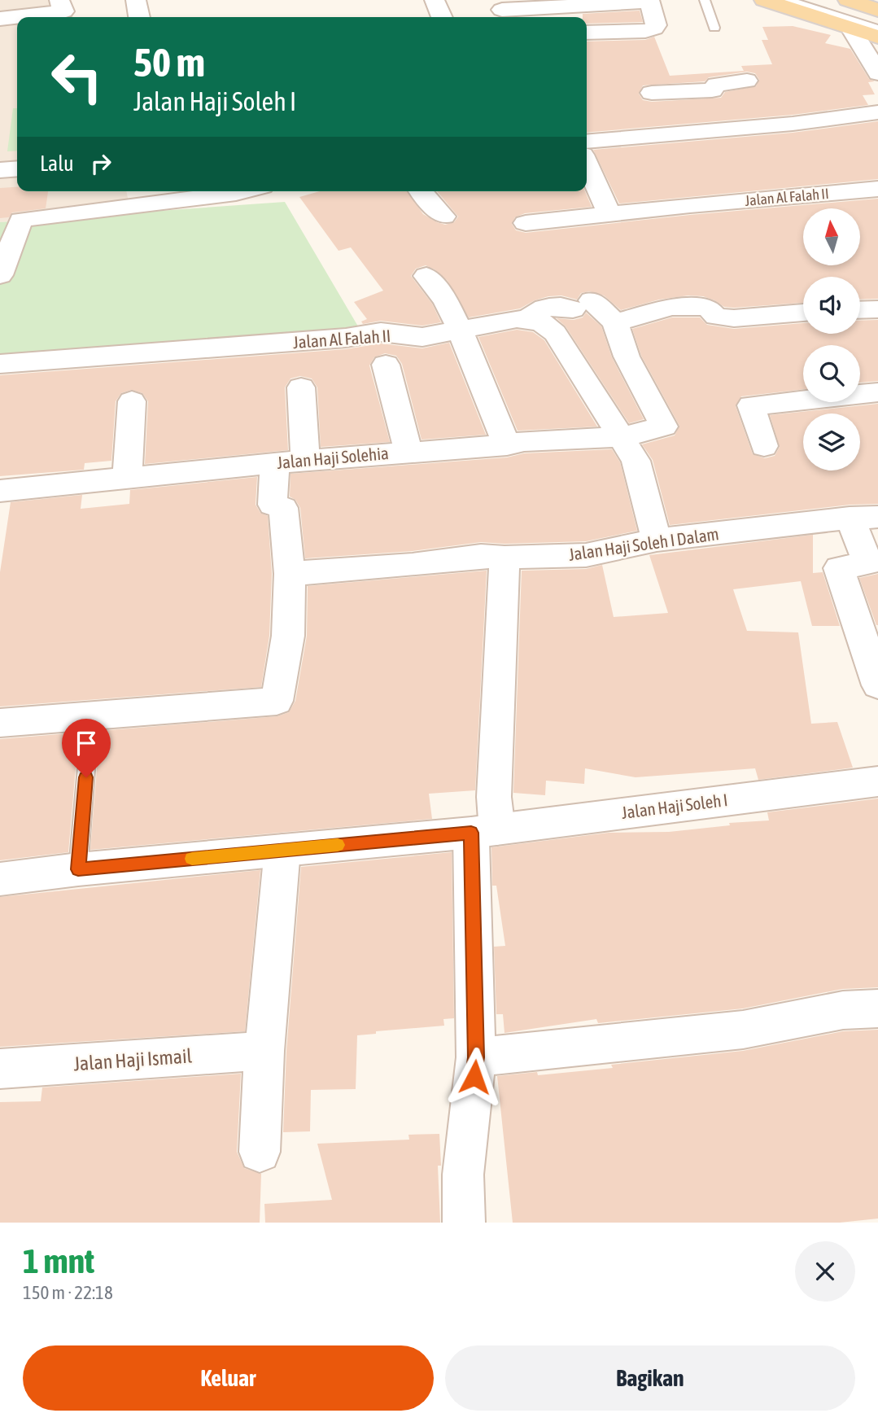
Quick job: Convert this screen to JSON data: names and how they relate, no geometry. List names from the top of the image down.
{
  "streets": {
    "street": [
      "Jalan Al Falah II",
      "Jalan Haji Solehia",
      "Jalan Haji Soleh I Dalam",
      "Jalan Haji Soleh I",
      "Jalan Haji Ismail"
    ]
  },
  "crossings": [
    ["Jalan Al Falah II", "Jalan Haji Solehia"]
  ],
  "north": "top",
  "page": {
    "turn": ["50 m", "Jalan Haji Soleh I"],
    "then": "Lalu",
    "heading": ["1 mnt", "150 m · 22:18"],
    "buttons": ["Keluar", "Bagikan"]
  }
}
